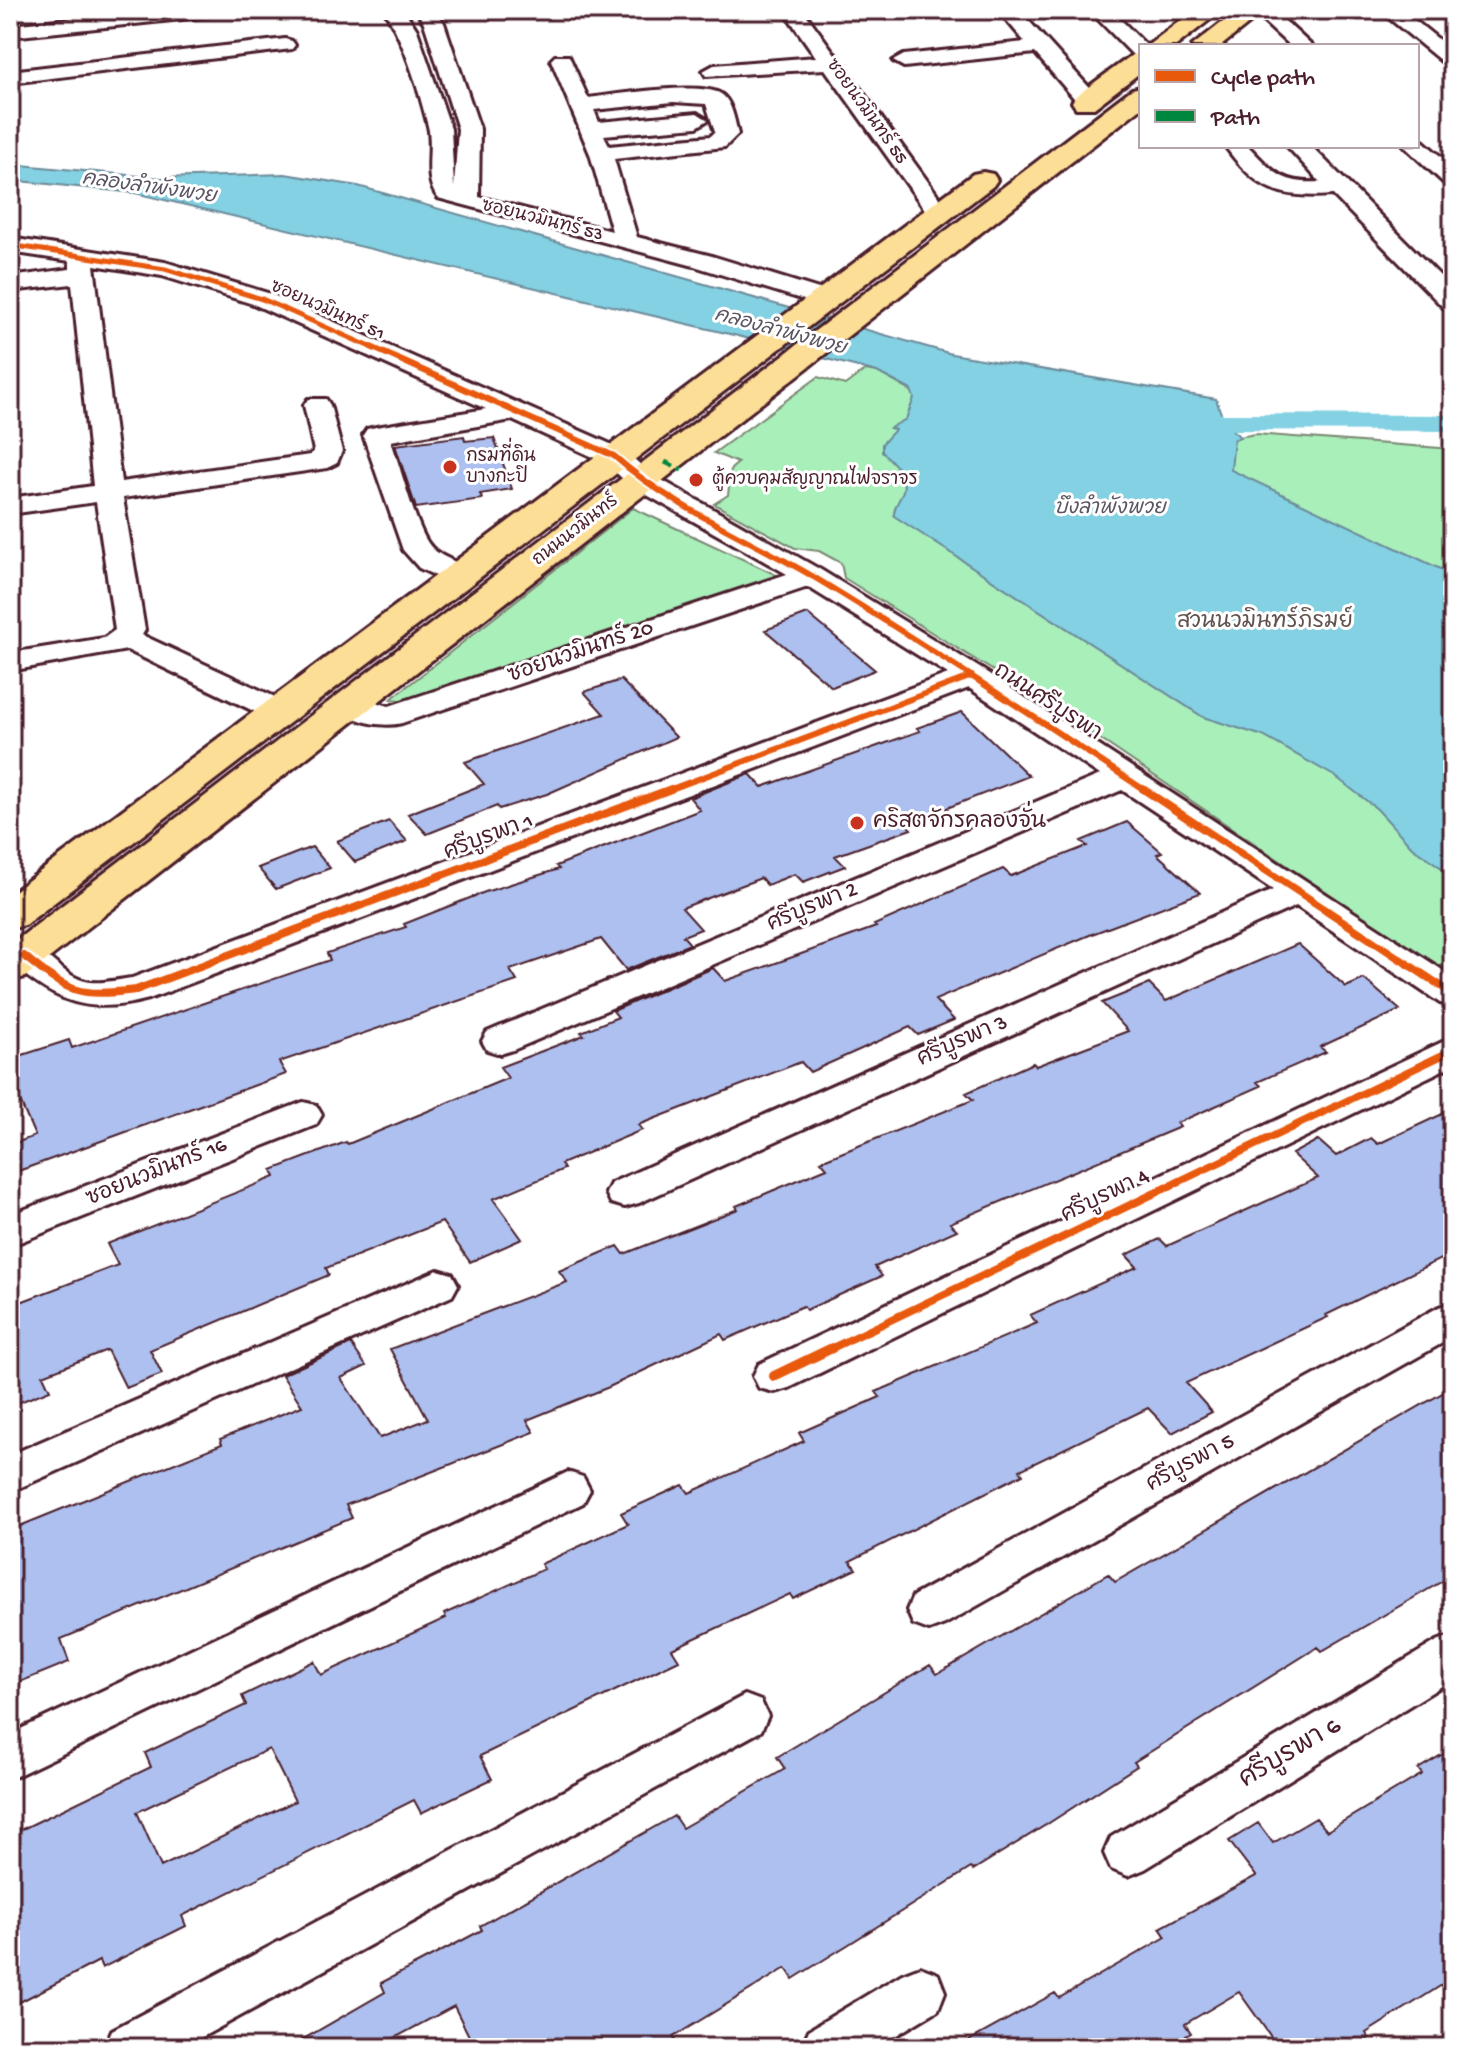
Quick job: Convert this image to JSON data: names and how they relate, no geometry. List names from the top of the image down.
{
  "streets": {
    "main road": ["ถนนนวมินทร์"],
    "street": [
      "ซอยนวมินทร์ 55",
      "ซอยนวมินทร์ 53",
      "ซอยนวมินทร์ 51",
      "ซอยนวมินทร์ 20",
      "ถนนศรีบูรพา",
      "ศรีบูรพา 1",
      "ศรีบูรพา 2",
      "ศรีบูรพา 3",
      "ซอยนวมินทร์ 16",
      "ศรีบูรพา 4",
      "ศรีบูรพา 5",
      "ศรีบูรพา 6"
    ]
  },
  "crossings": [
    ["ซอยนวมินทร์ 55", "ถนนนวมินทร์"],
    ["ซอยนวมินทร์ 53", "ถนนนวมินทร์"],
    ["ซอยนวมินทร์ 51", "ถนนนวมินทร์"],
    ["ซอยนวมินทร์ 51", "ถนนศรีบูรพา"],
    ["ถนนนวมินทร์", "ซอยนวมินทร์ 20"],
    ["ถนนนวมินทร์", "ถนนศรีบูรพา"],
    ["ถนนนวมินทร์", "ศรีบูรพา 1"],
    ["ซอยนวมินทร์ 20", "ถนนศรีบูรพา"],
    ["ถนนศรีบูรพา", "ศรีบูรพา 1"],
    ["ถนนศรีบูรพา", "ศรีบูรพา 2"],
    ["ถนนศรีบูรพา", "ศรีบูรพา 3"]
  ],
  "water": ["คลองลำพังพวย", "บึงลำพังพวย"],
  "parks": ["สวนนวมินทร์ภิรมย์"],
  "places": ["กรมที่ดิน บางกะปิ", "ตู้ควบคุมสัญญาณไฟจราจร", "คริสตจักรคลองจั่น"],
  "legend": ["Cycle path", "Path"]
}
